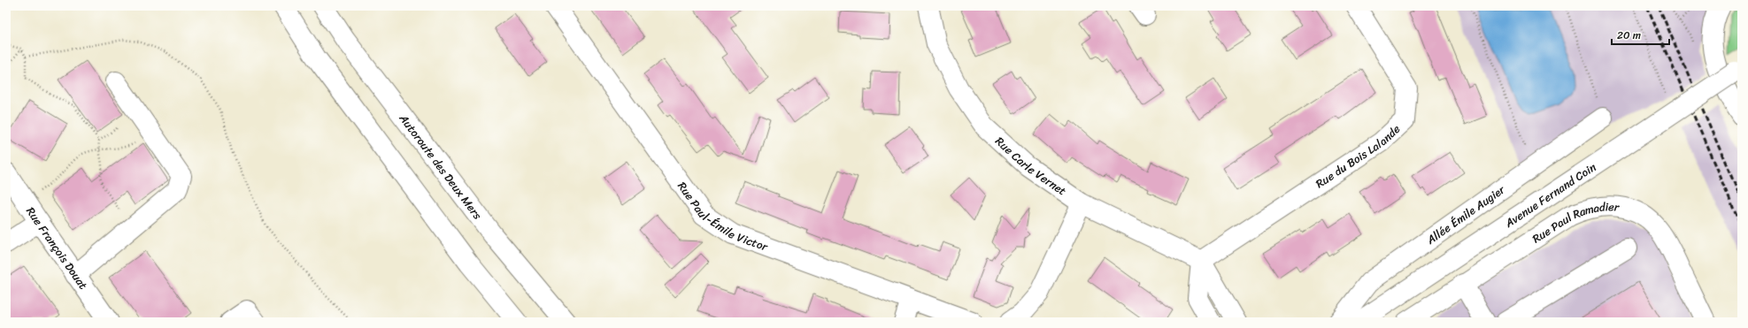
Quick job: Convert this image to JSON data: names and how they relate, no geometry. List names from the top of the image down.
{
  "streets": {
    "main road": [
      "Rue du Bois Lalande",
      "Rue Carle Vernet",
      "Autoroute des Deux Mers",
      "Avenue Fernand Coin",
      "Rue Paul-Émile Victor",
      "Allée Émile Augier",
      "Rue Paul Ramadier",
      "Rue François Douat"
    ]
  },
  "crossings": [
    ["Rue du Bois Lalande", "Rue Carle Vernet"]
  ],
  "scale_bar": "20 m"
}
